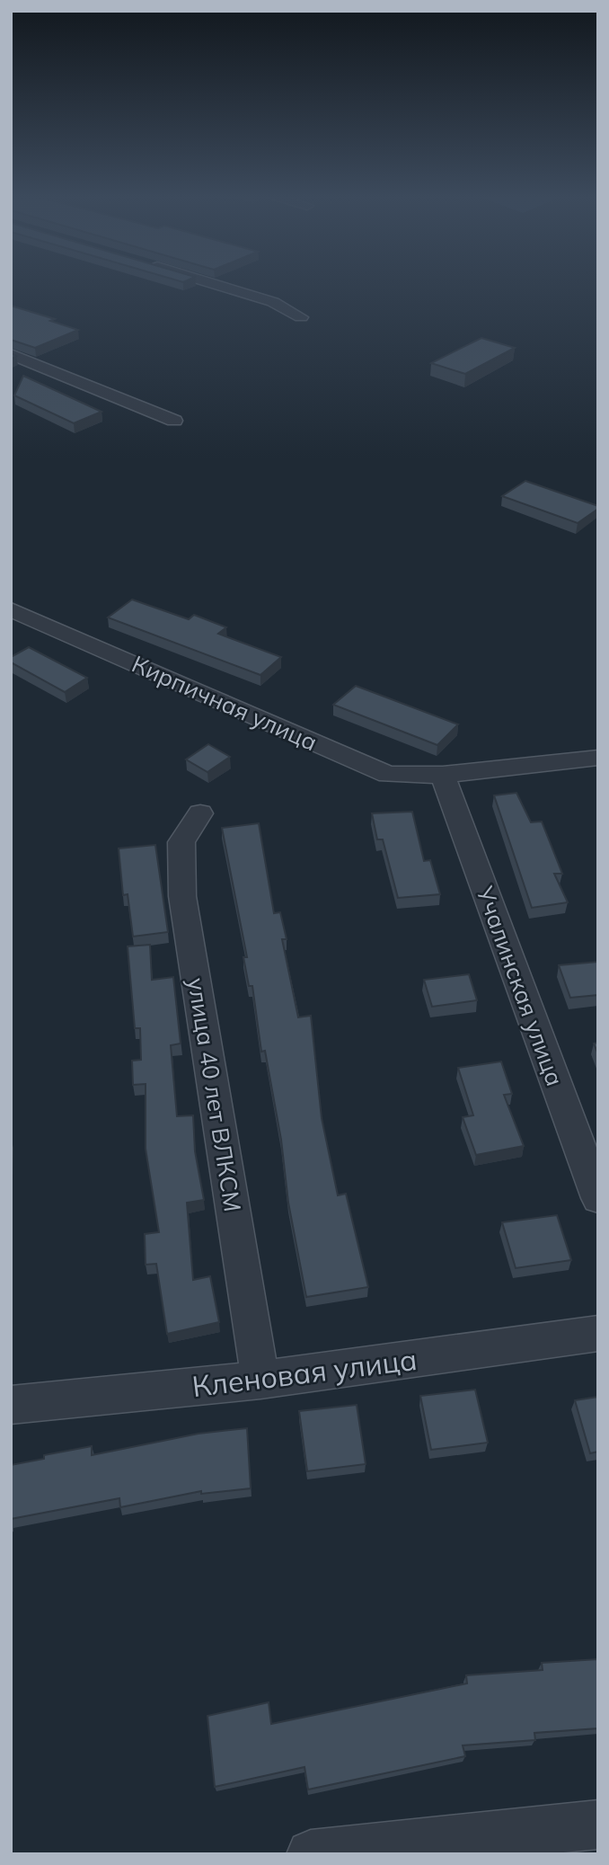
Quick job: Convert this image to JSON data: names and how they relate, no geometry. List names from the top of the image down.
{
  "streets": {
    "street": [
      "Кирпичная улица",
      "Учалинская улица",
      "улица 40 лет ВЛКСМ",
      "Кленовая улица"
    ]
  },
  "crossings": [
    ["Кирпичная улица", "Учалинская улица"],
    ["улица 40 лет ВЛКСМ", "Кленовая улица"]
  ]
}
